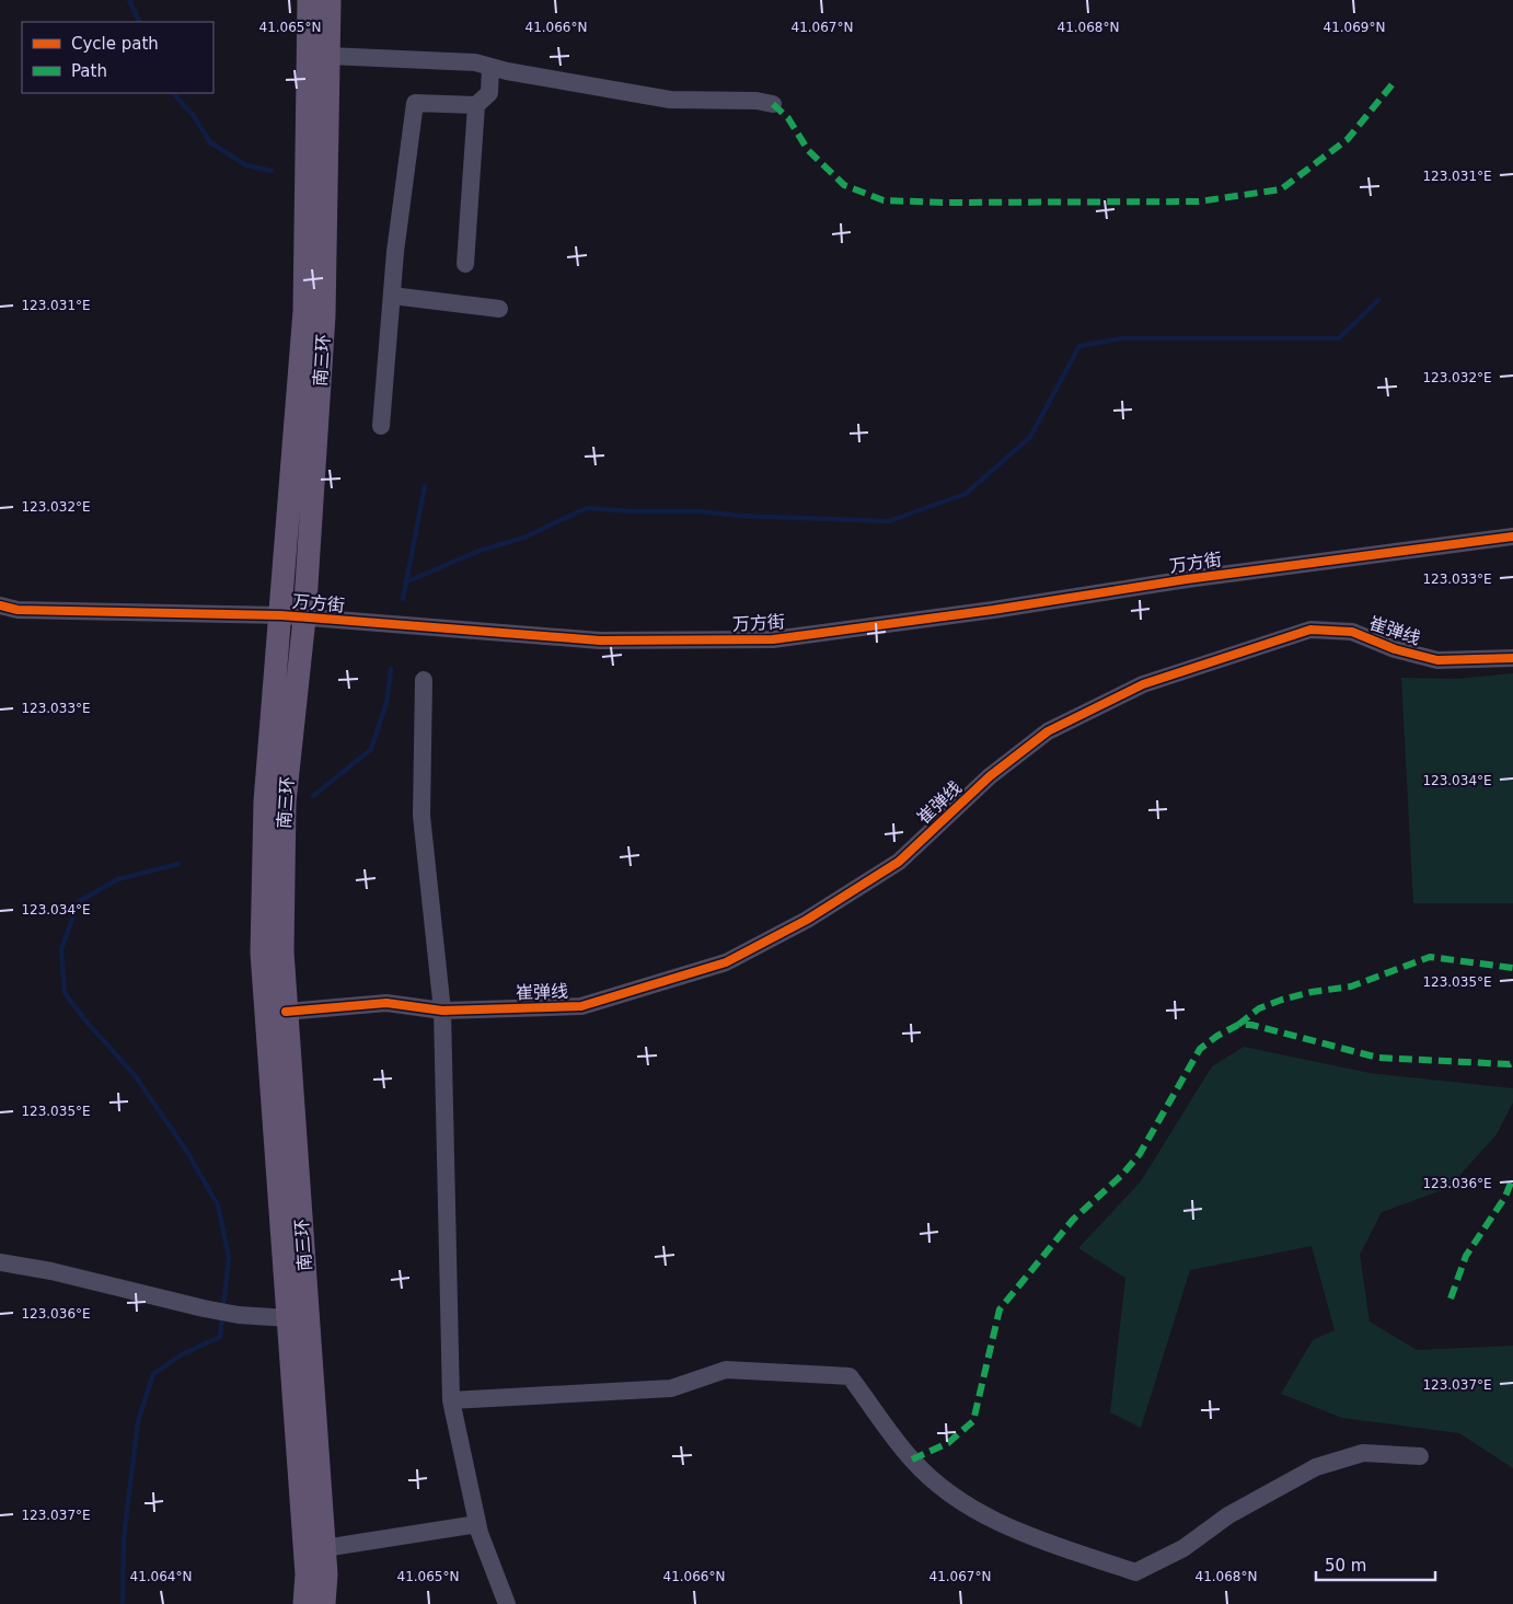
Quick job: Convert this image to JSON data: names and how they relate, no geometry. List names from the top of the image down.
{
  "streets": {
    "main road": ["南三环"],
    "street": ["万方街", "崔弹线"]
  },
  "crossings": [
    ["南三环", "万方街"],
    ["南三环", "崔弹线"]
  ],
  "legend": ["Cycle path", "Path"],
  "scale_bar": "50 m",
  "coordinates": [
    "41.065°N",
    "41.066°N",
    "41.067°N",
    "41.068°N",
    "41.069°N",
    "123.031°E",
    "123.032°E",
    "123.033°E",
    "123.034°E",
    "123.035°E",
    "123.036°E",
    "123.037°E",
    "41.064°N"
  ]
}
